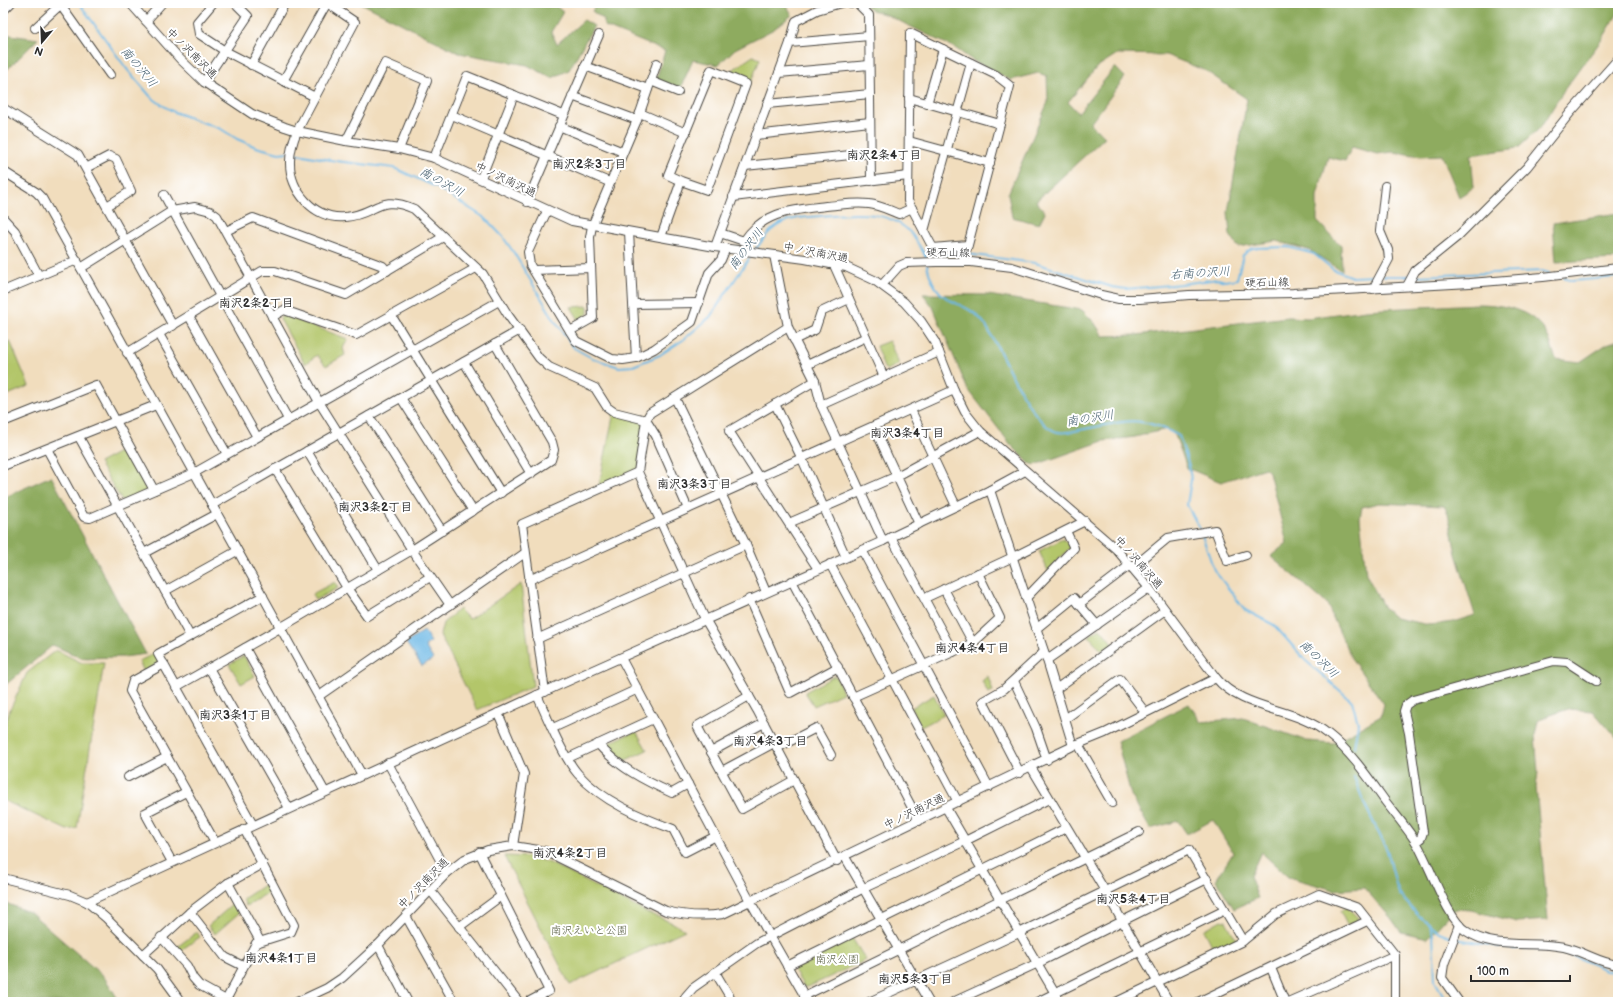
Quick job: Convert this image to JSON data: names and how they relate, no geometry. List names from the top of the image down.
{
  "streets": {
    "street": ["中ノ沢南沢通", "硬石山線"]
  },
  "crossings": [
    ["中ノ沢南沢通", "硬石山線"]
  ],
  "districts": [
    "南沢2条4丁目",
    "南沢2条3丁目",
    "南沢2条2丁目",
    "南沢3条4丁目",
    "南沢3条3丁目",
    "南沢3条2丁目",
    "南沢4条4丁目",
    "南沢3条1丁目",
    "南沢4条3丁目",
    "南沢4条2丁目",
    "南沢5条4丁目",
    "南沢4条1丁目",
    "南沢5条3丁目"
  ],
  "water": ["南の沢川", "右南の沢川"],
  "parks": ["南沢えいと公園", "南沢公園"],
  "scale_bar": "100 m",
  "north": "bottom"
}
